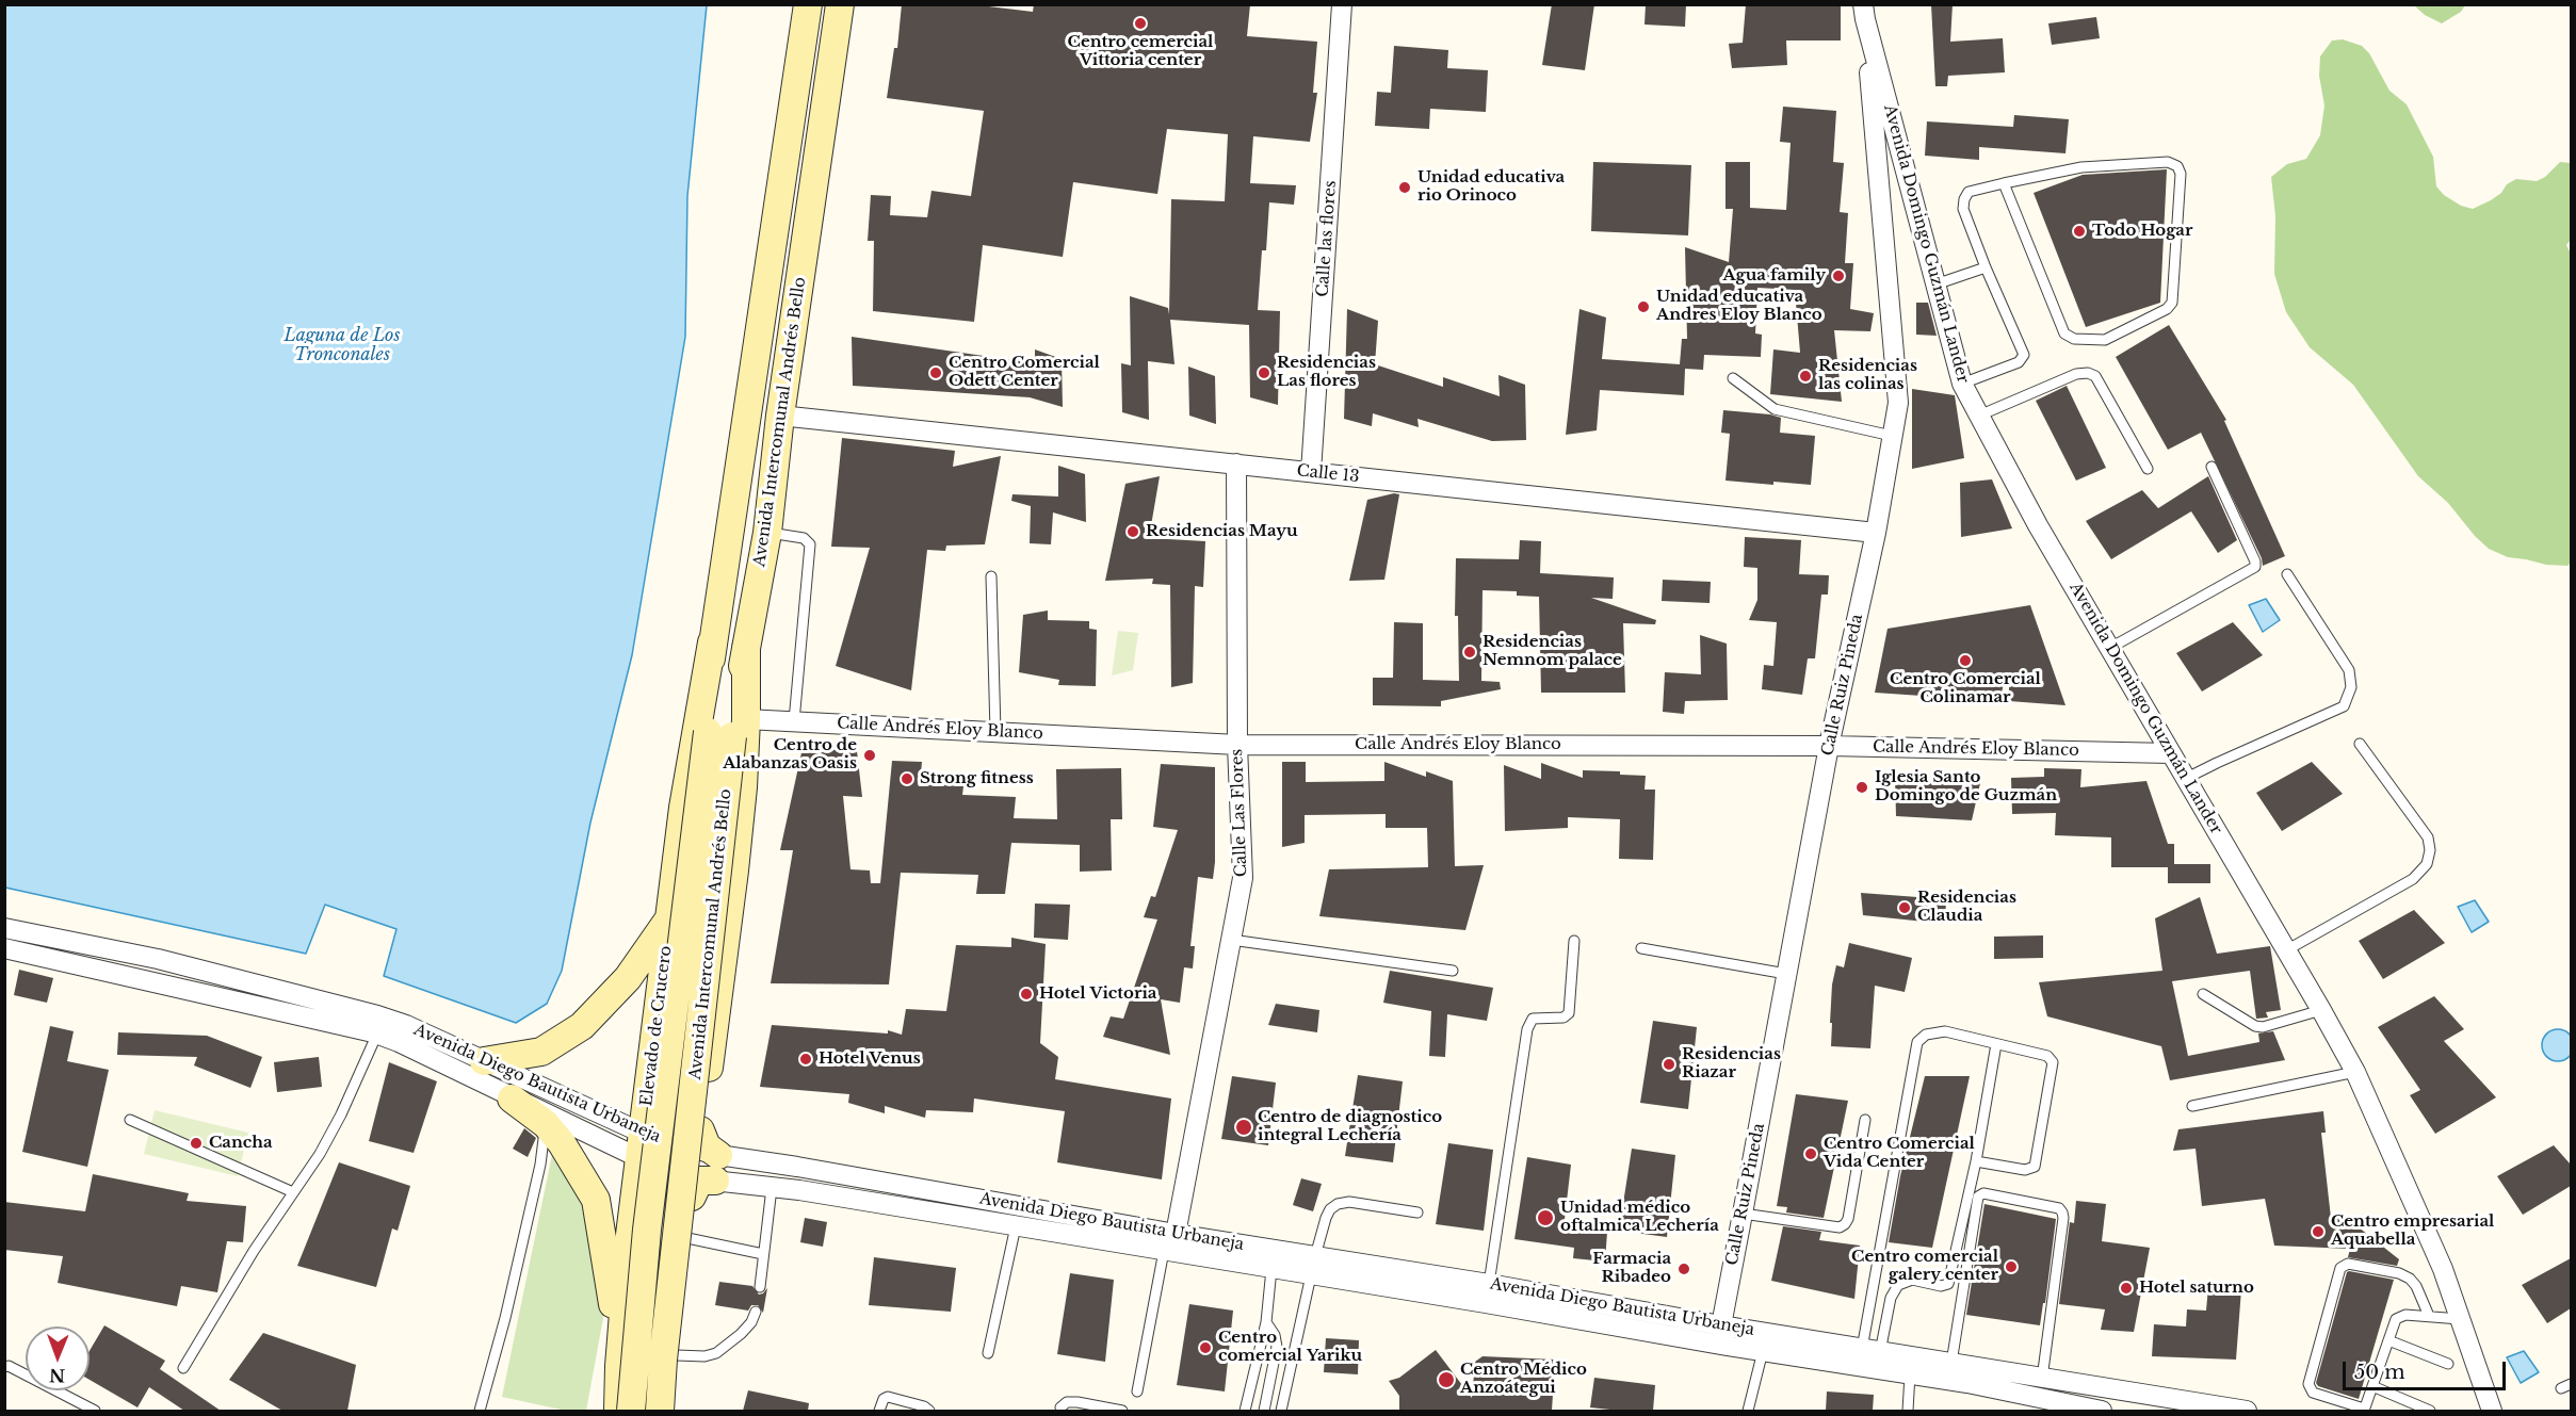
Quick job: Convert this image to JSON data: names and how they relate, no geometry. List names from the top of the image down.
{
  "streets": {
    "main road": ["Avenida Intercomunal Andrés Bello", "Elevado de Crucero"],
    "street": [
      "Calle las flores",
      "Avenida Domingo Guzmán Lander",
      "Calle 13",
      "Calle Ruiz Pineda",
      "Calle Andrés Eloy Blanco",
      "Calle Las Flores",
      "Avenida Diego Bautista Urbaneja"
    ]
  },
  "crossings": [
    ["Calle las flores", "Calle 13"],
    ["Avenida Domingo Guzmán Lander", "Calle Ruiz Pineda"],
    ["Avenida Domingo Guzmán Lander", "Calle Andrés Eloy Blanco"],
    ["Avenida Intercomunal Andrés Bello", "Calle 13"],
    ["Avenida Intercomunal Andrés Bello", "Calle Andrés Eloy Blanco"],
    ["Avenida Intercomunal Andrés Bello", "Elevado de Crucero"],
    ["Calle 13", "Calle Ruiz Pineda"],
    ["Calle 13", "Calle Las Flores"],
    ["Calle Ruiz Pineda", "Calle Andrés Eloy Blanco"],
    ["Calle Ruiz Pineda", "Avenida Diego Bautista Urbaneja"],
    ["Calle Andrés Eloy Blanco", "Calle Las Flores"],
    ["Calle Las Flores", "Avenida Diego Bautista Urbaneja"],
    ["Elevado de Crucero", "Avenida Diego Bautista Urbaneja"]
  ],
  "water": ["Laguna de Los Tronconales"],
  "places": [
    "Centro cemercial Vittoria center",
    "Unidad educativa rio Orinoco",
    "Todo Hogar",
    "Agua family",
    "Unidad educativa Andres Eloy Blanco",
    "Centro Comercial Odett Center",
    "Residencias Las flores",
    "Residencias las colinas",
    "Residencias Mayu",
    "Residencias Nemnom palace",
    "Centro Comercial Colinamar",
    "Centro de Alabanzas Oasis",
    "Strong fitness",
    "Iglesia Santo Domingo de Guzmán",
    "Residencias Claudia",
    "Hotel Victoria",
    "Hotel Venus",
    "Residencias Riazar",
    "Centro de diagnostico integral Lechería",
    "Cancha",
    "Centro Comercial Vida Center",
    "Unidad médico oftalmica Lechería",
    "Centro empresarial Aquabella",
    "Centro comercial galery center",
    "Farmacia Ribadeo",
    "Hotel saturno",
    "Centro comercial Yariku",
    "Centro Médico Anzoátegui"
  ],
  "scale_bar": "50 m",
  "north": "bottom"
}
